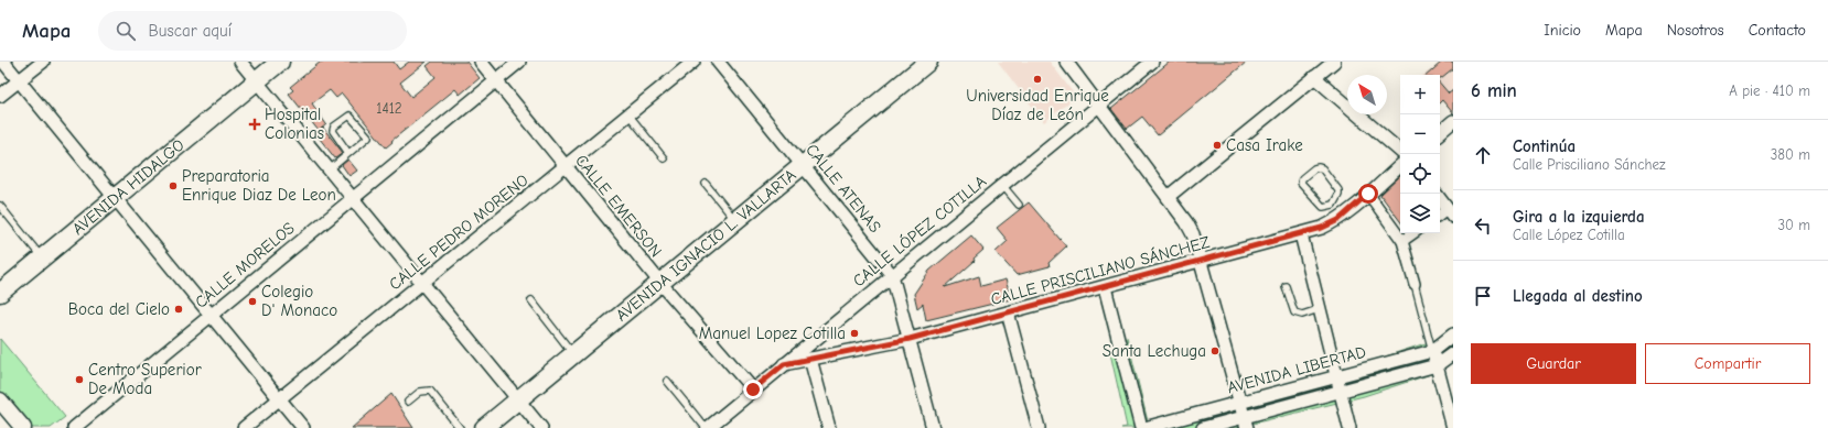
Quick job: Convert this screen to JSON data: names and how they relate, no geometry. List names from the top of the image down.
{
  "streets": {
    "main road": ["AVENIDA HIDALGO", "AVENIDA IGNACIO L. VALLARTA"],
    "street": [
      "CALLE ATENAS",
      "CALLE EMERSON",
      "CALLE LÓPEZ COTILLA",
      "CALLE PEDRO MORENO",
      "CALLE MORELOS",
      "CALLE PRISCILIANO SÁNCHEZ",
      "AVENIDA LIBERTAD"
    ]
  },
  "crossings": [
    ["CALLE ATENAS", "CALLE LÓPEZ COTILLA"],
    ["CALLE ATENAS", "AVENIDA IGNACIO L. VALLARTA"],
    ["CALLE ATENAS", "CALLE PRISCILIANO SÁNCHEZ"],
    ["CALLE EMERSON", "CALLE LÓPEZ COTILLA"],
    ["CALLE EMERSON", "CALLE PEDRO MORENO"],
    ["CALLE EMERSON", "AVENIDA IGNACIO L. VALLARTA"],
    ["CALLE EMERSON", "CALLE MORELOS"],
    ["CALLE LÓPEZ COTILLA", "CALLE PRISCILIANO SÁNCHEZ"]
  ],
  "places": {
    "other": [
      "Universidad Enrique Díaz de León",
      "Casa Irake",
      "Preparatoria Enrique Diaz De Leon",
      "Colegio D' Monaco",
      "Boca del Cielo",
      "Manuel Lopez Cotilla",
      "Santa Lechuga",
      "Centro Superior De Moda"
    ],
    "health": ["Hospital Colonias"]
  },
  "house_numbers": ["1412"],
  "north": "top left",
  "page": {
    "header": "Mapa",
    "search": "Buscar aquí",
    "nav": [
      "Inicio",
      "Mapa",
      "Nosotros",
      "Contacto"
    ],
    "heading": ["6 min", "A pie · 410 m"],
    "map_buttons": ["+", "−"],
    "list": [
      ["Continúa", "Calle Prisciliano Sánchez", "380 m"],
      ["Gira a la izquierda", "Calle López Cotilla", "30 m"],
      "Llegada al destino"
    ],
    "buttons": ["Guardar", "Compartir"]
  }
}
